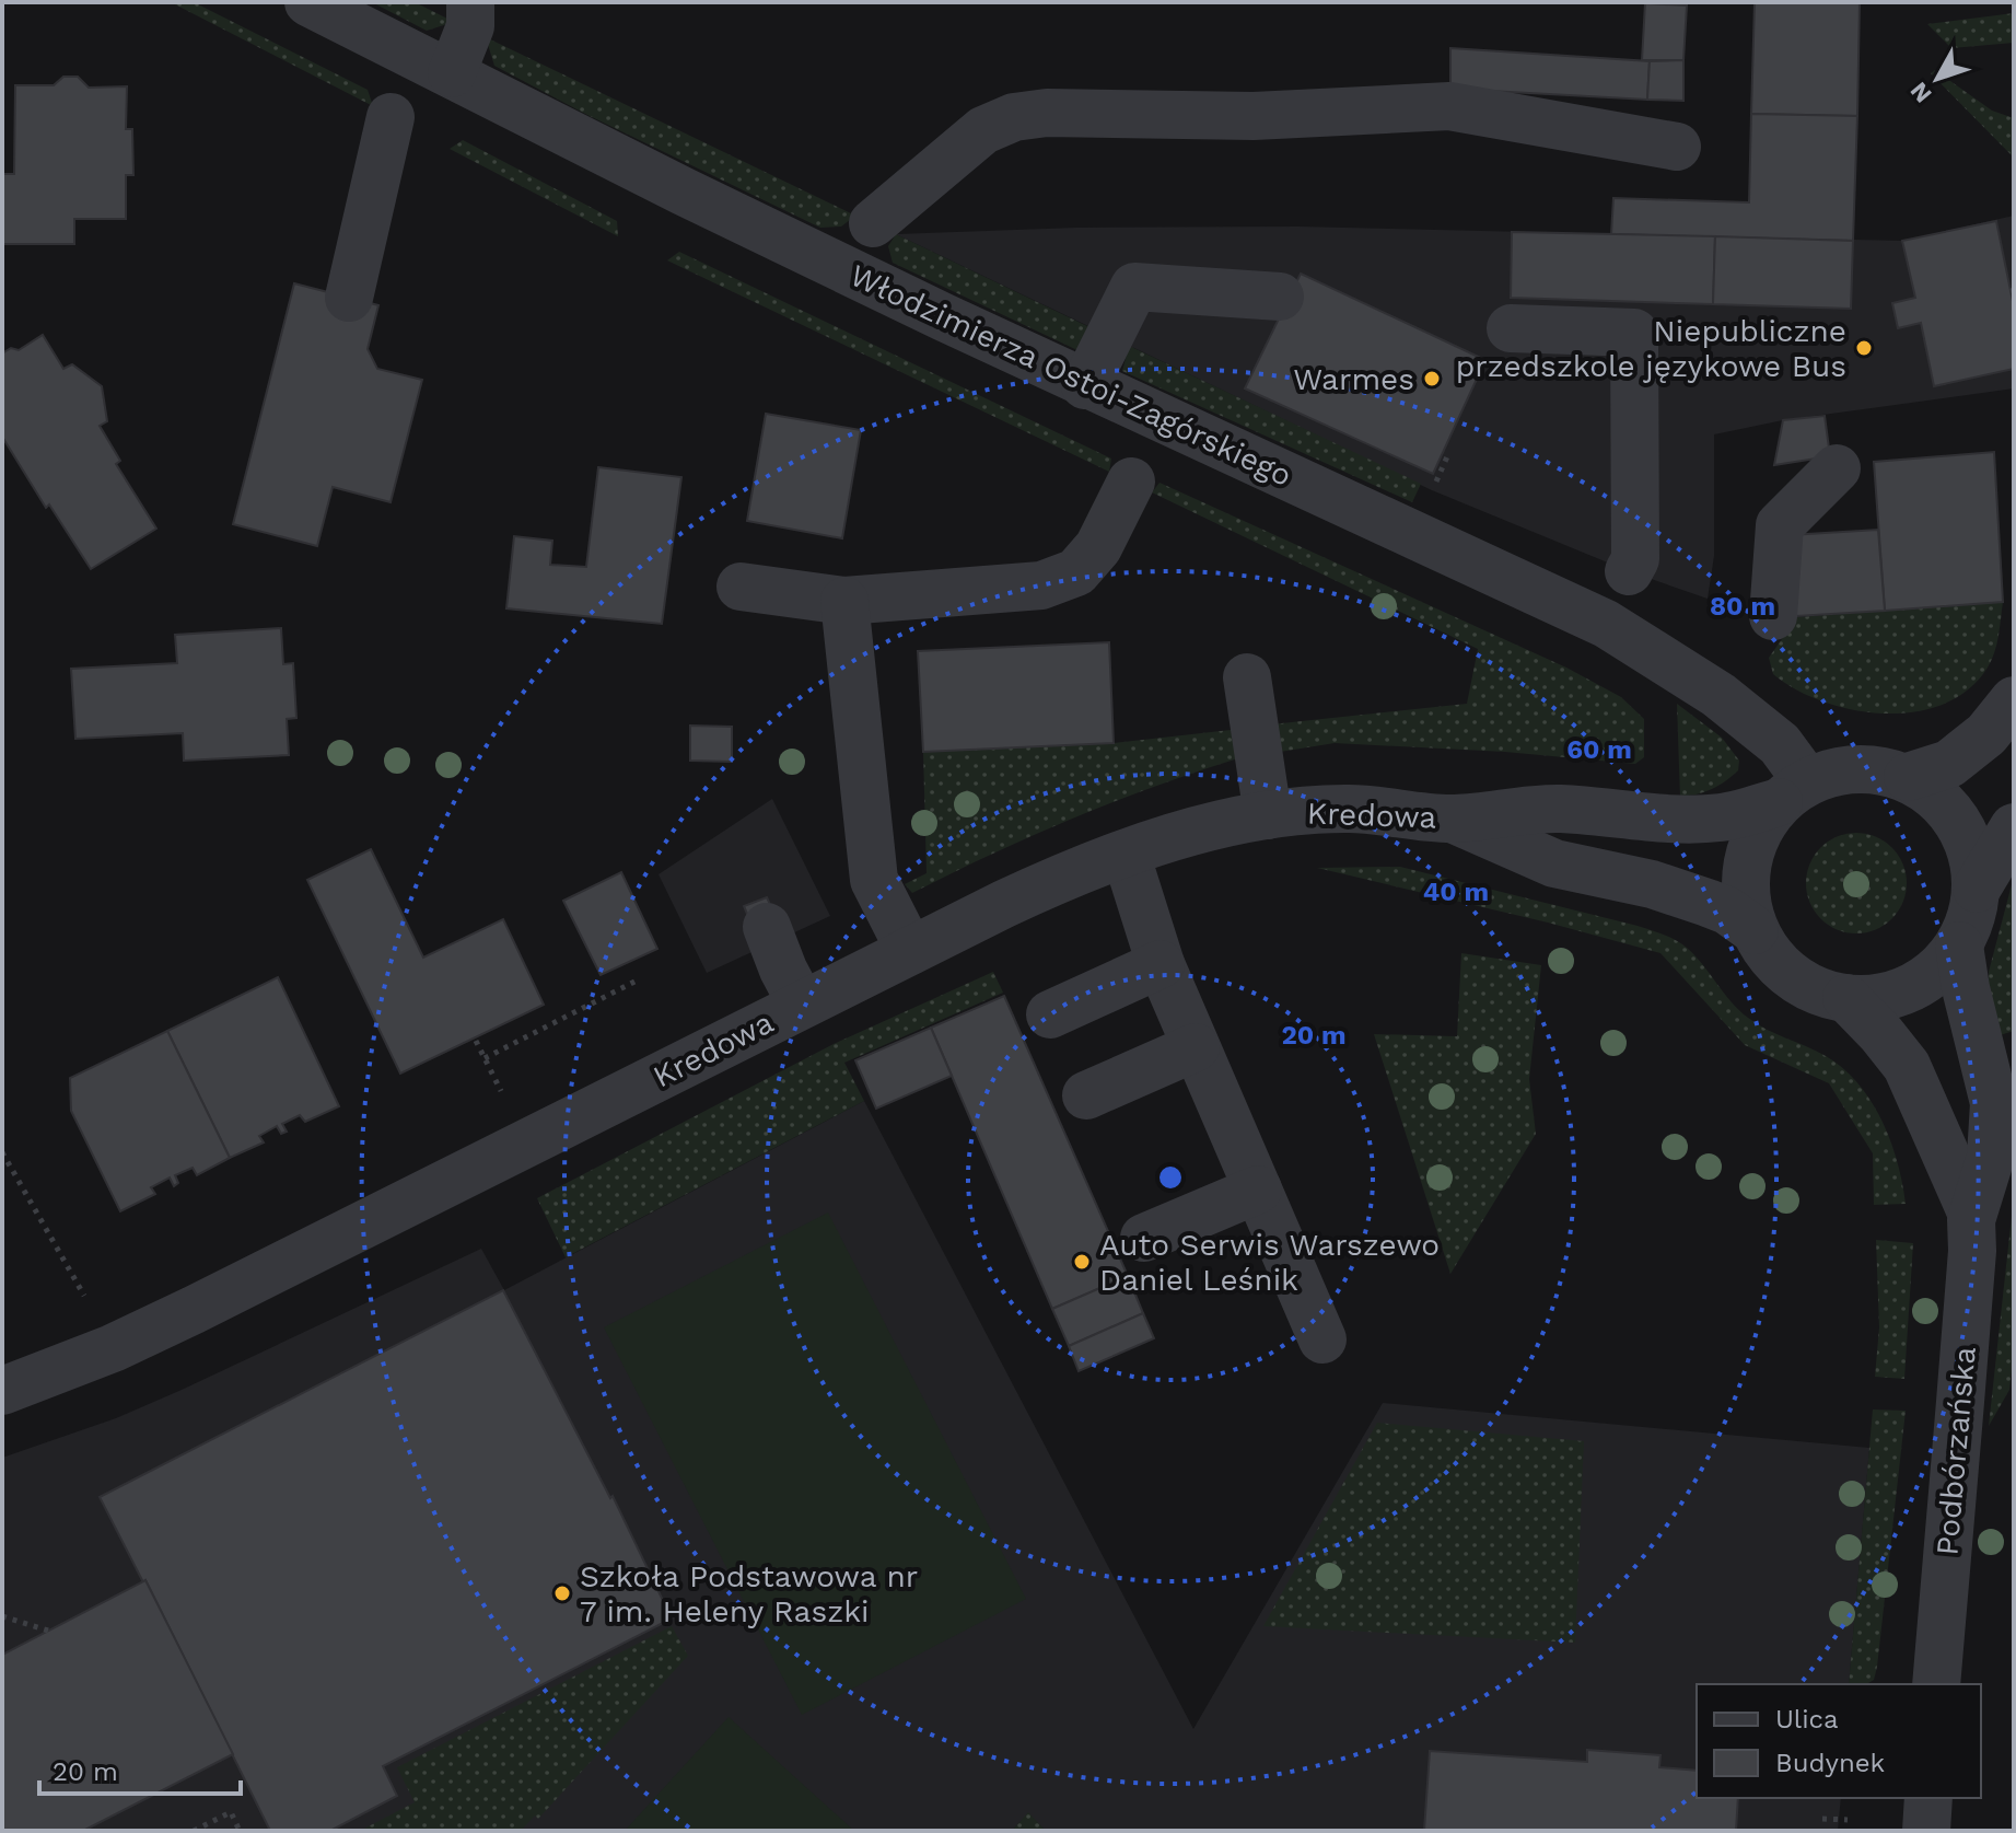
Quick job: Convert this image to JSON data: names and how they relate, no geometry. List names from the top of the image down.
{
  "streets": {
    "street": ["Włodzimierza Ostoi-Zagórskiego", "Kredowa", "Podbórzańska"]
  },
  "crossings": [
    ["Włodzimierza Ostoi-Zagórskiego", "Kredowa"],
    ["Włodzimierza Ostoi-Zagórskiego", "Podbórzańska"],
    ["Kredowa", "Podbórzańska"]
  ],
  "places": [
    "Niepubliczne przedszkole językowe Bus",
    "Warmes",
    "Auto Serwis Warszewo Daniel Leśnik",
    "Szkoła Podstawowa nr 7 im. Heleny Raszki"
  ],
  "legend": ["Ulica", "Budynek"],
  "scale_bar": "20 m",
  "north": "bottom left",
  "rings": [
    "80 m",
    "60 m",
    "40 m",
    "20 m"
  ]
}
